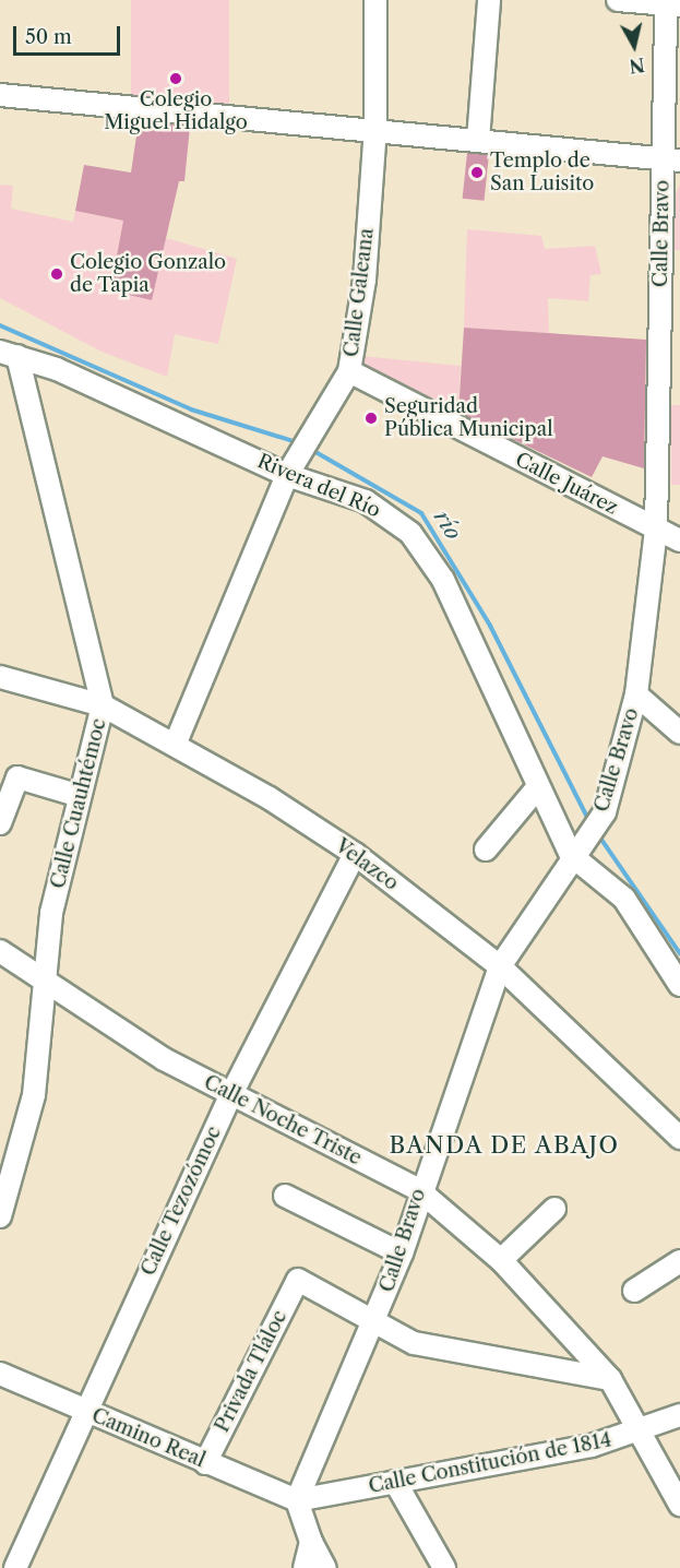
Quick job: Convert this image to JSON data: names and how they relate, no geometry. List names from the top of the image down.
{
  "streets": {
    "street": [
      "Calle Bravo",
      "Calle Galeana",
      "Calle Juárez",
      "Rivera del Río",
      "Calle Cuauhtémoc",
      "Velazco",
      "Calle Noche Triste",
      "Calle Tezozómoc",
      "Privada Tláloc",
      "Camino Real",
      "Calle Constitución de 1814"
    ]
  },
  "crossings": [
    ["Calle Bravo", "Calle Juárez"],
    ["Calle Bravo", "Rivera del Río"],
    ["Calle Bravo", "Velazco"],
    ["Calle Bravo", "Calle Noche Triste"],
    ["Calle Bravo", "Privada Tláloc"],
    ["Calle Bravo", "Camino Real"],
    ["Calle Bravo", "Calle Constitución de 1814"],
    ["Calle Galeana", "Calle Juárez"],
    ["Calle Galeana", "Rivera del Río"],
    ["Calle Galeana", "Velazco"],
    ["Rivera del Río", "Calle Cuauhtémoc"],
    ["Calle Cuauhtémoc", "Velazco"],
    ["Calle Cuauhtémoc", "Calle Noche Triste"],
    ["Velazco", "Calle Tezozómoc"],
    ["Calle Noche Triste", "Calle Tezozómoc"],
    ["Calle Noche Triste", "Calle Constitución de 1814"],
    ["Calle Tezozómoc", "Camino Real"],
    ["Privada Tláloc", "Camino Real"],
    ["Camino Real", "Calle Constitución de 1814"]
  ],
  "districts": ["BANDA DE ABAJO"],
  "water": ["río"],
  "places": [
    "Colegio Miguel Hidalgo",
    "Templo de San Luisito",
    "Colegio Gonzalo de Tapia",
    "Seguridad Pública Municipal"
  ],
  "scale_bar": "50 m",
  "north": "bottom"
}
